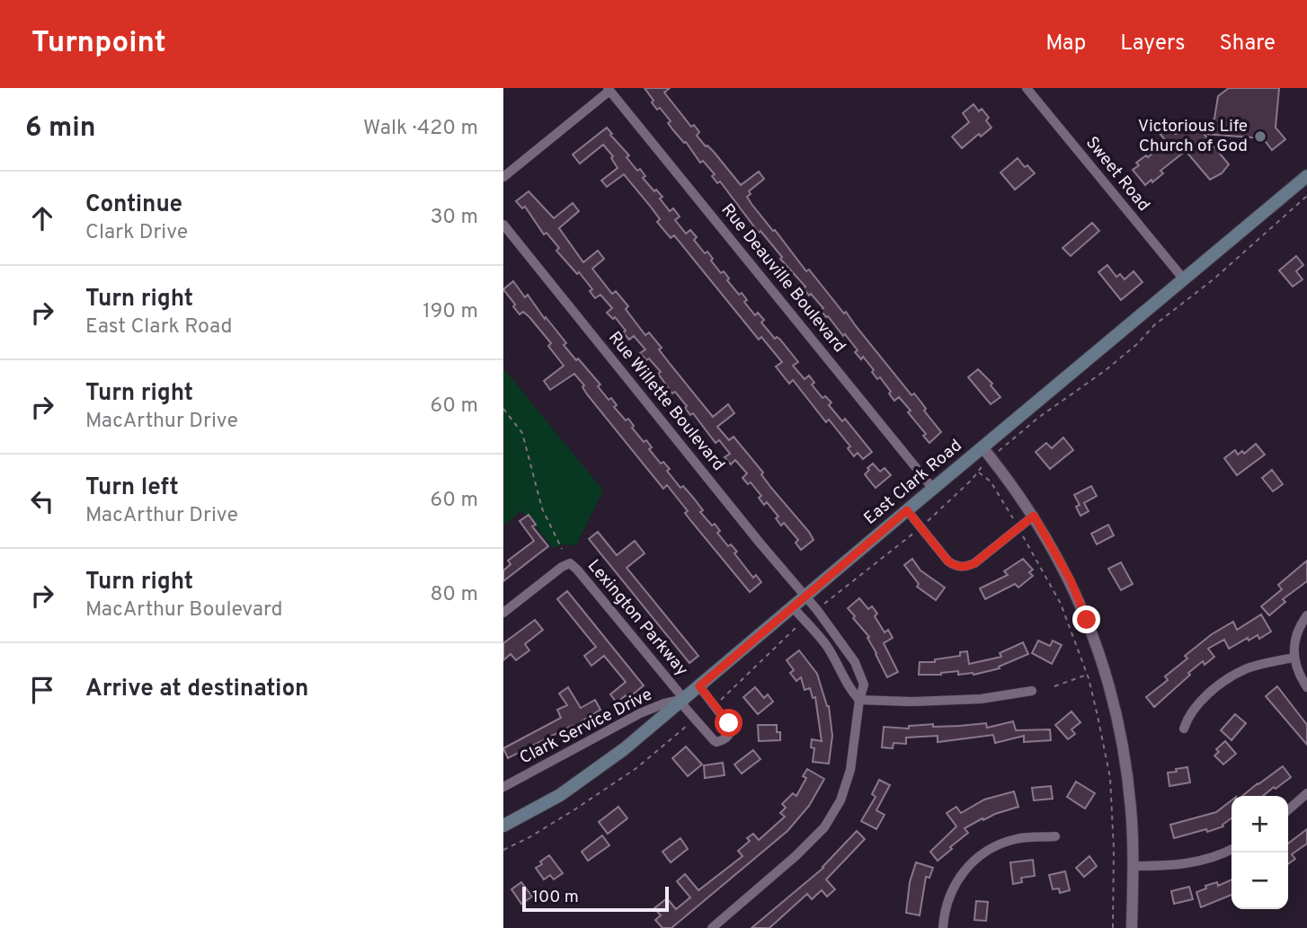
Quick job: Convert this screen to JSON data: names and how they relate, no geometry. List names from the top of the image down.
{
  "streets": {
    "main road": ["East Clark Road"],
    "street": [
      "Sweet Road",
      "Rue Deauville Boulevard",
      "Rue Willette Boulevard",
      "Lexington Parkway",
      "Clark Service Drive"
    ]
  },
  "crossings": [
    ["Sweet Road", "East Clark Road"],
    ["Rue Deauville Boulevard", "East Clark Road"],
    ["Rue Willette Boulevard", "East Clark Road"],
    ["East Clark Road", "Lexington Parkway"],
    ["East Clark Road", "Clark Service Drive"],
    ["Lexington Parkway", "Clark Service Drive"]
  ],
  "places": ["Victorious Life Church of God"],
  "scale_bar": "100 m",
  "page": {
    "header": "Turnpoint",
    "nav": ["Map", "Layers", "Share"],
    "heading": ["6 min", "Walk · 420 m"],
    "list": [
      ["Continue", "Clark Drive", "30 m"],
      ["Turn right", "East Clark Road", "190 m"],
      ["Turn right", "MacArthur Drive", "60 m"],
      ["Turn left", "MacArthur Drive", "60 m"],
      ["Turn right", "MacArthur Boulevard", "80 m"],
      "Arrive at destination"
    ],
    "map_buttons": ["+", "−"],
    "scale": "100 m"
  }
}
